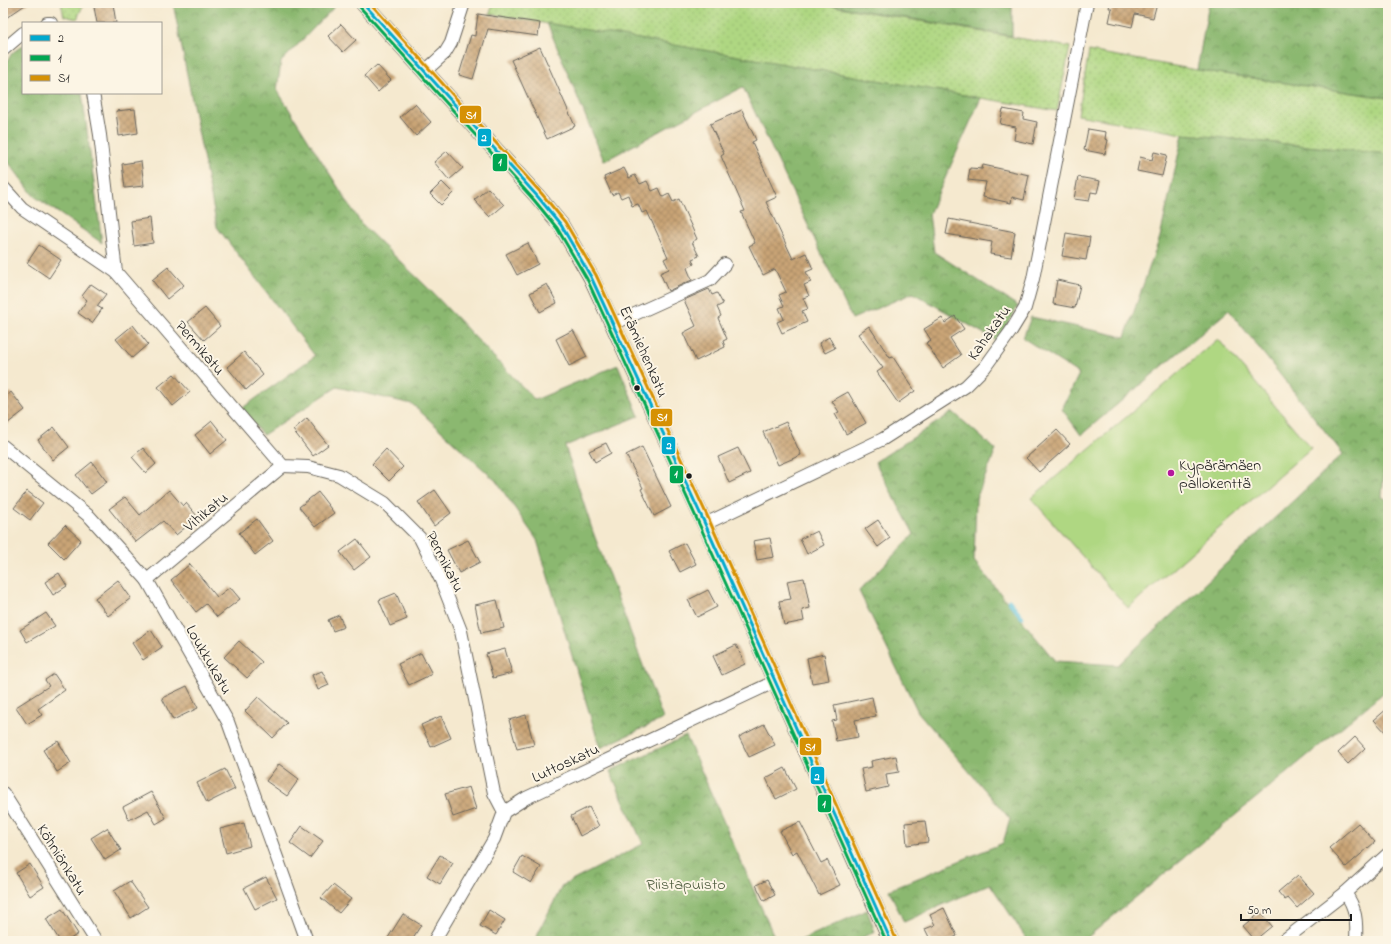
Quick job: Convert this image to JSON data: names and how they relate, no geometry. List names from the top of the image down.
{
  "streets": {
    "street": [
      "Kahakatu",
      "Permikatu",
      "Erämiehenkatu",
      "Vihikatu",
      "Loukkukatu",
      "Luttoskatu",
      "Köhniönkatu"
    ]
  },
  "crossings": [
    ["Kahakatu", "Erämiehenkatu"],
    ["Permikatu", "Vihikatu"],
    ["Permikatu", "Luttoskatu"],
    ["Erämiehenkatu", "Luttoskatu"],
    ["Vihikatu", "Loukkukatu"]
  ],
  "parks": ["Riistapuisto"],
  "places": ["Kypärämäen pallokenttä"],
  "lines": ["transit line 2", "transit line S1", "transit line 1"],
  "legend": ["2", "1", "S1"],
  "scale_bar": "50 m"
}
